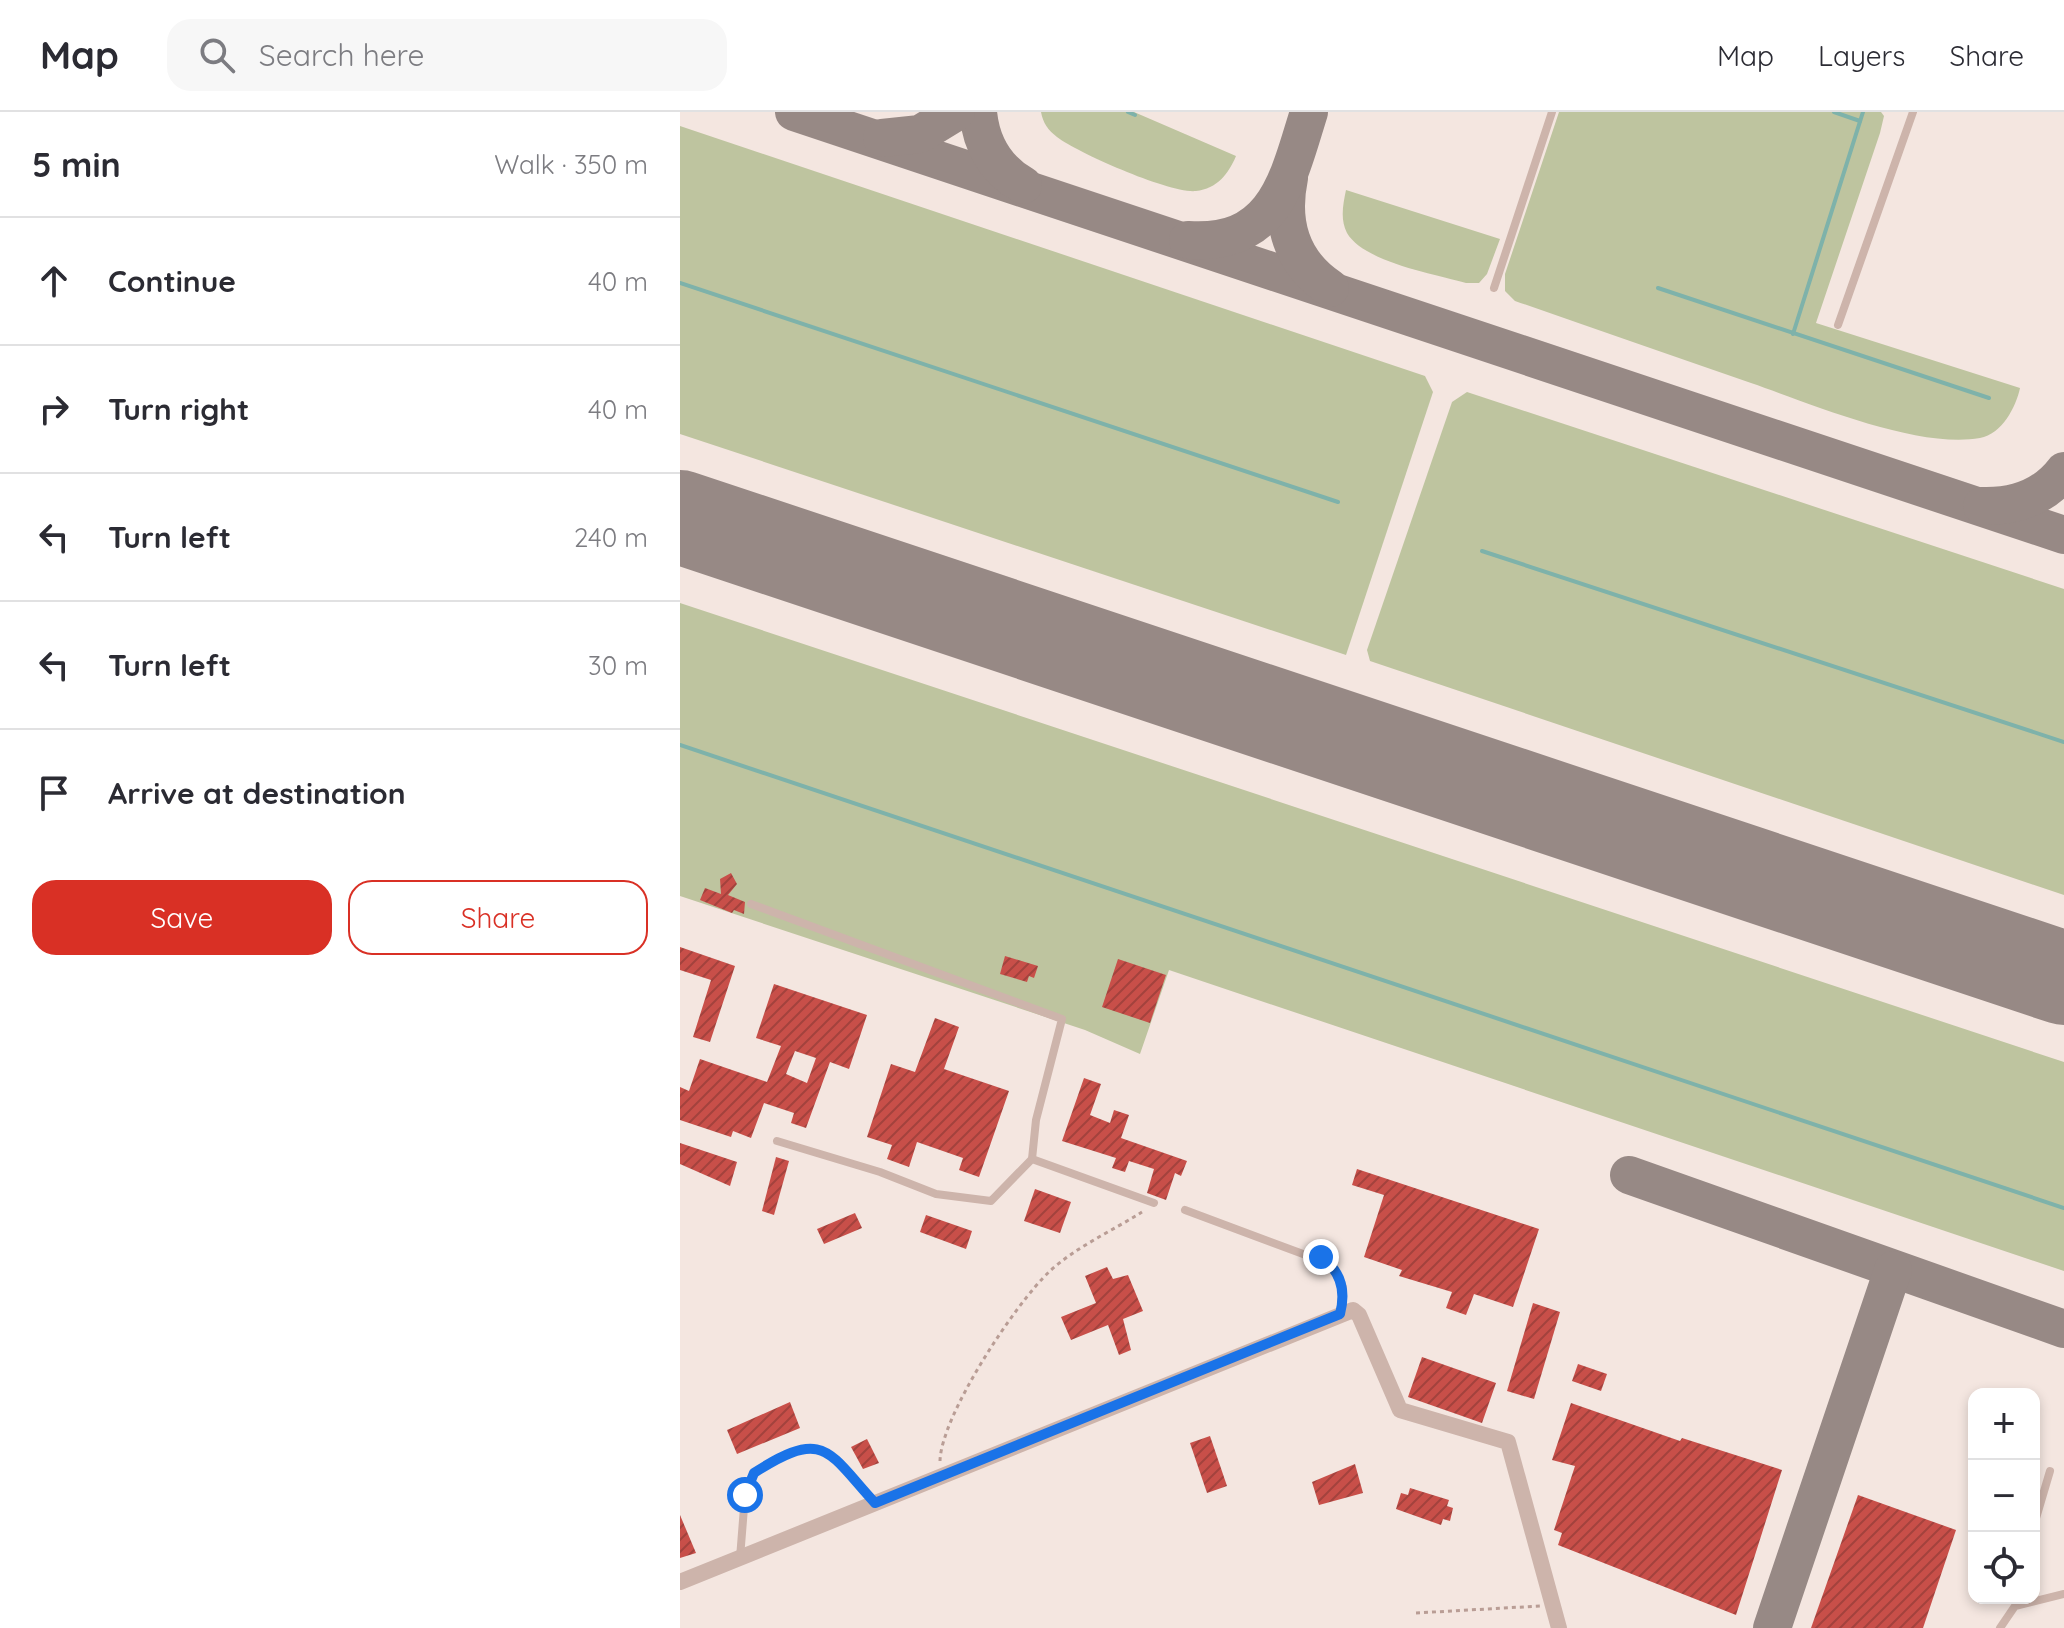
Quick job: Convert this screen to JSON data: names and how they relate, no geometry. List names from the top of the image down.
{
  "page": {
    "header": "Map",
    "search": "Search here",
    "nav": ["Map", "Layers", "Share"],
    "heading": ["5 min", "Walk · 350 m"],
    "list": [
      ["Continue", "40 m"],
      ["Turn right", "40 m"],
      ["Turn left", "240 m"],
      ["Turn left", "30 m"],
      "Arrive at destination"
    ],
    "buttons": ["Save", "Share"],
    "map_buttons": ["+", "−"]
  }
}
